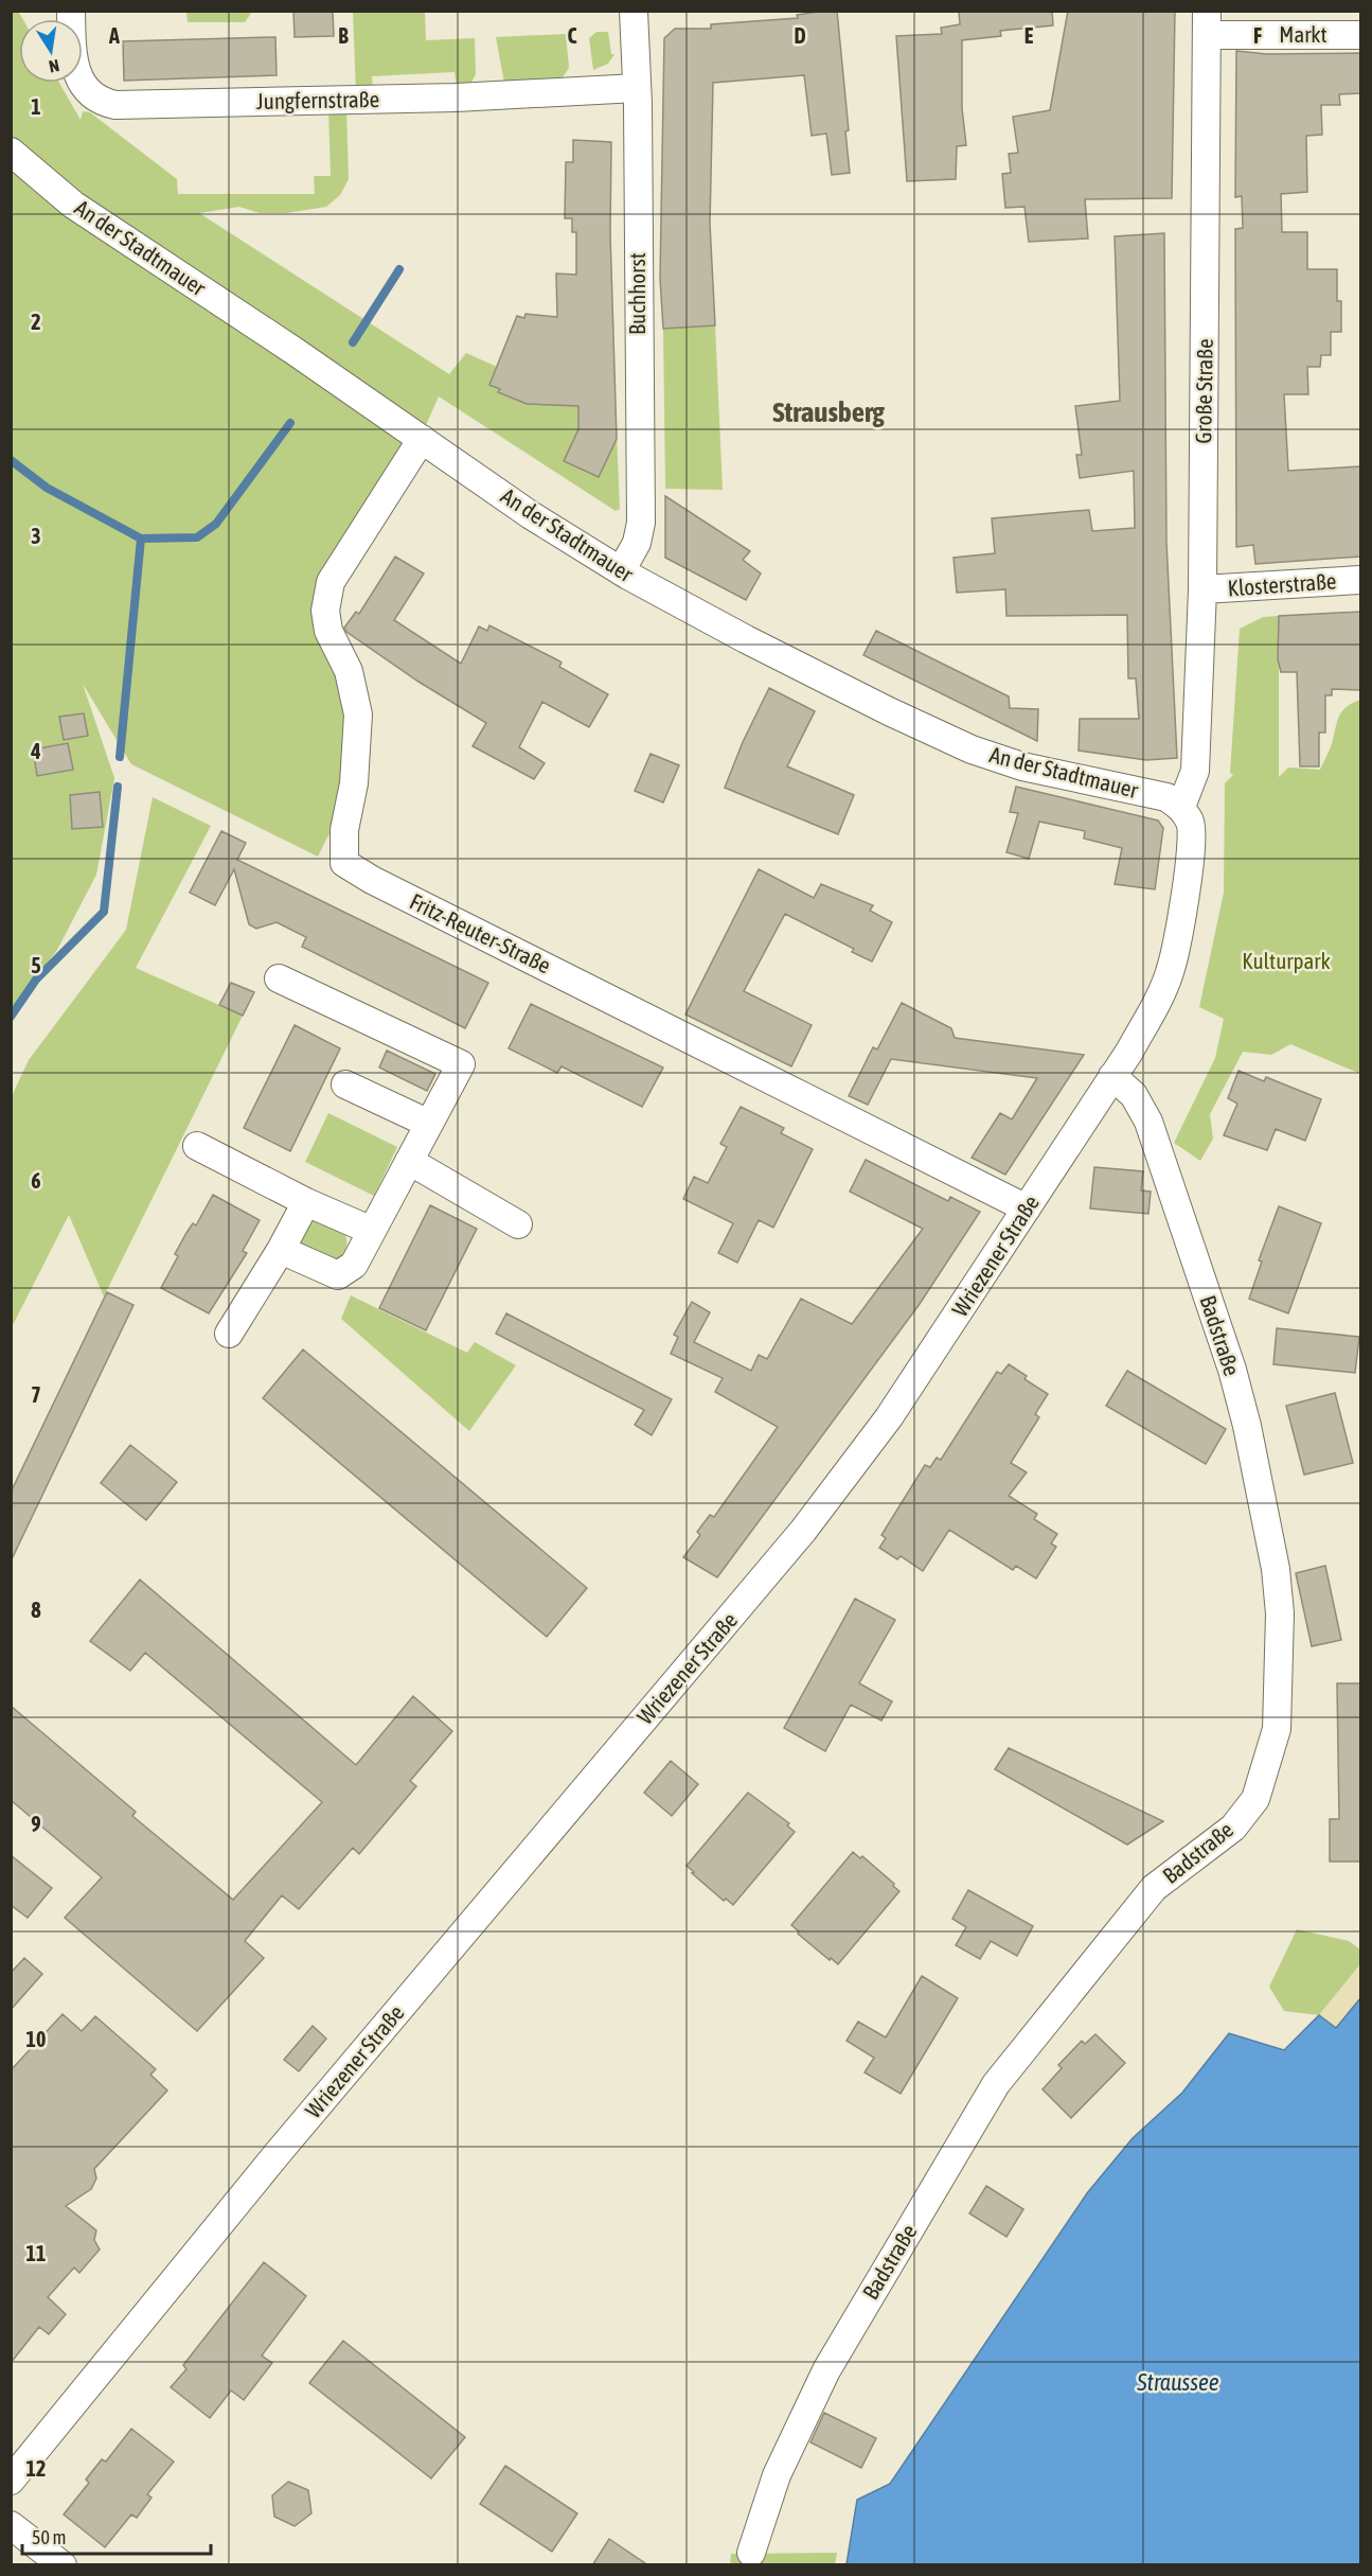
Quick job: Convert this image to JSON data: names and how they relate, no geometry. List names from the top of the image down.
{
  "streets": {
    "street": [
      "Markt",
      "Jungfernstraße",
      "An der Stadtmauer",
      "Buchhorst",
      "Große Straße",
      "Klosterstraße",
      "Fritz-Reuter-Straße",
      "Wriezener Straße",
      "Badstraße"
    ]
  },
  "crossings": [
    ["Markt", "Große Straße"],
    ["Jungfernstraße", "Buchhorst"],
    ["An der Stadtmauer", "Buchhorst"],
    ["An der Stadtmauer", "Große Straße"],
    ["An der Stadtmauer", "Fritz-Reuter-Straße"],
    ["An der Stadtmauer", "Wriezener Straße"],
    ["Große Straße", "Klosterstraße"],
    ["Große Straße", "Wriezener Straße"],
    ["Fritz-Reuter-Straße", "Wriezener Straße"],
    ["Wriezener Straße", "Badstraße"]
  ],
  "districts": ["Strausberg"],
  "water": ["Straussee"],
  "parks": ["Kulturpark"],
  "scale_bar": "50 m",
  "north": "bottom",
  "grid": {
    "columns": [
      "A",
      "B",
      "C",
      "D",
      "E",
      "F"
    ],
    "rows": [
      "1",
      "2",
      "3",
      "4",
      "5",
      "6",
      "7",
      "8",
      "9",
      "10",
      "11",
      "12"
    ]
  }
}
